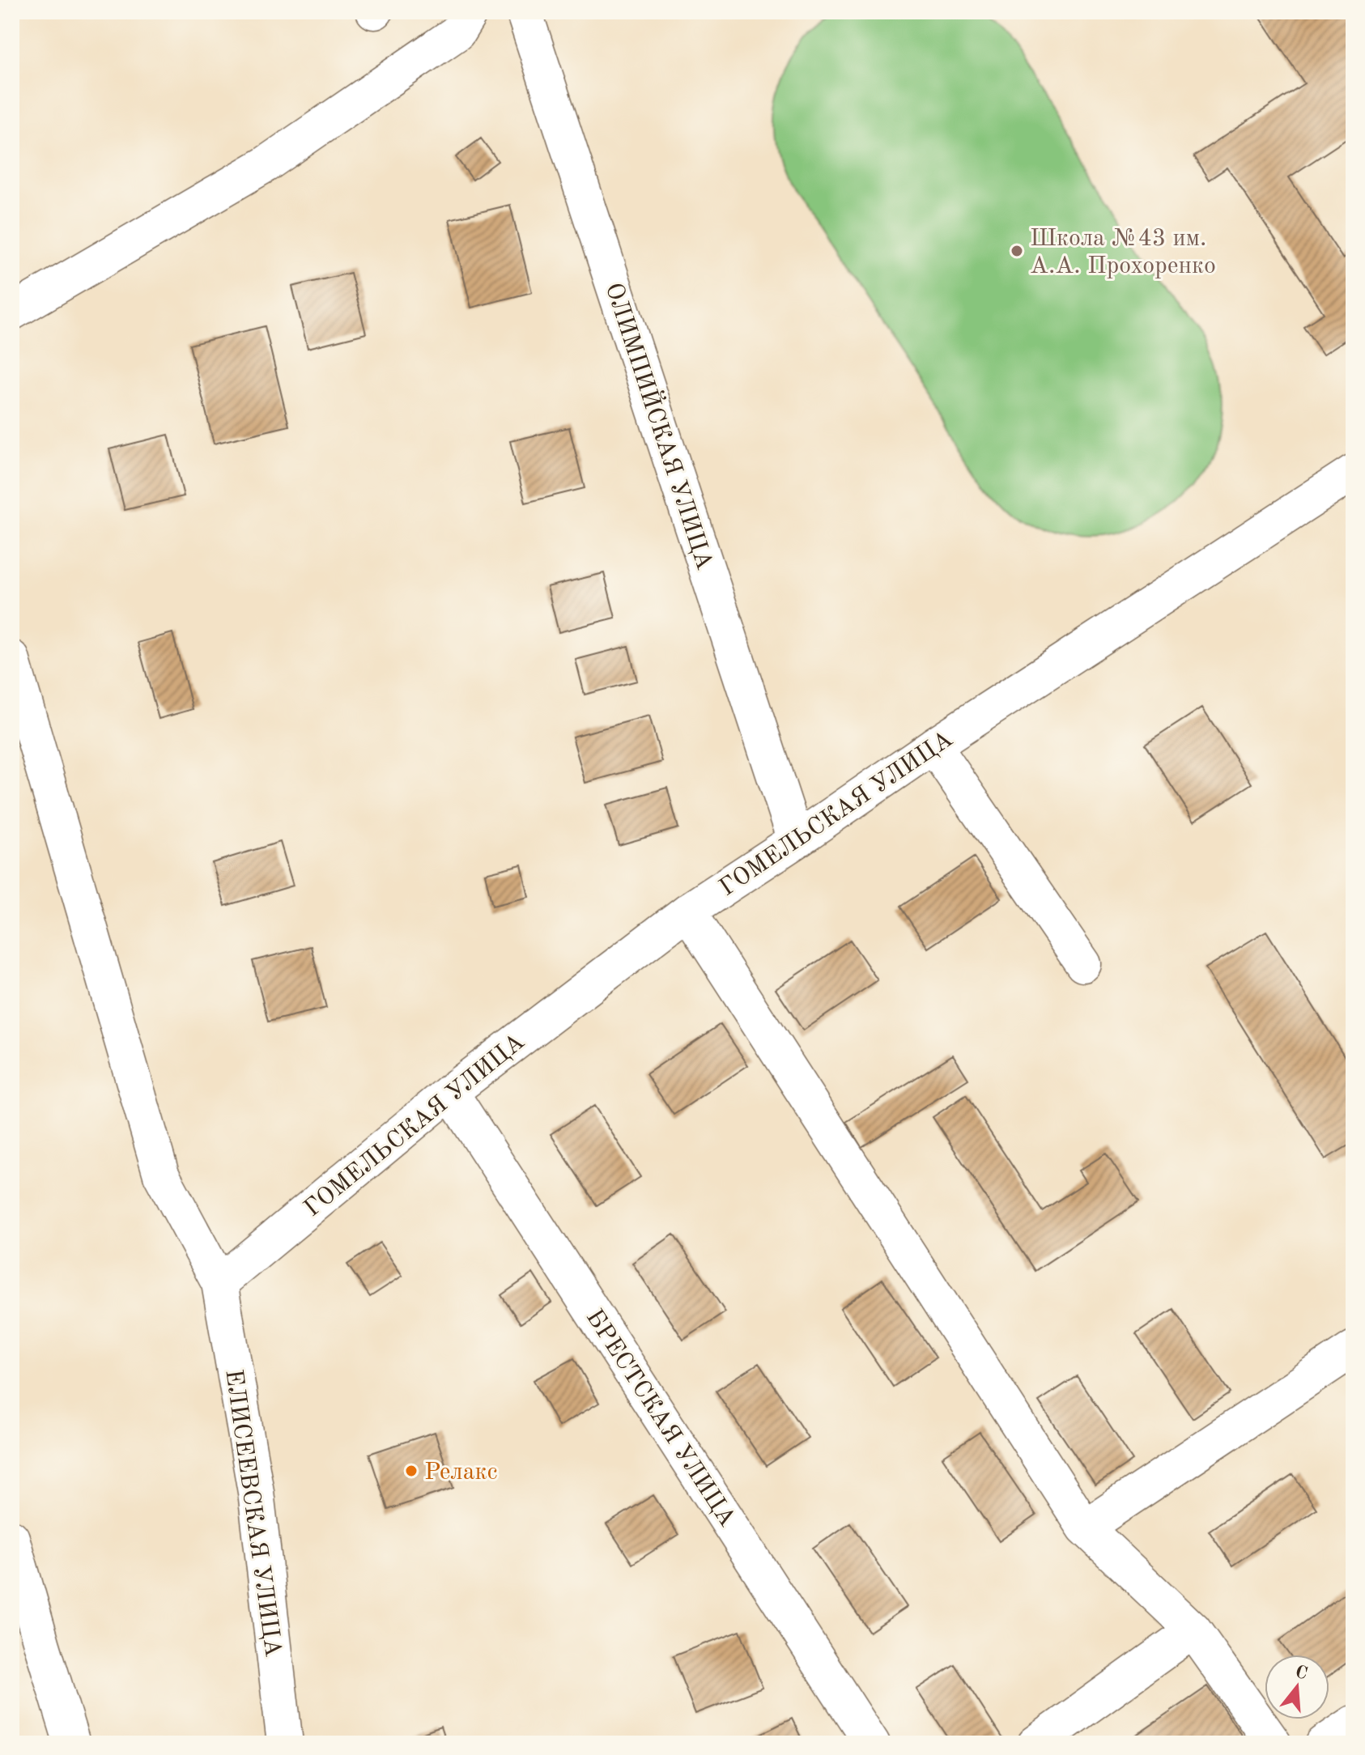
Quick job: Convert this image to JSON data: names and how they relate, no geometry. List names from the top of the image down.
{
  "streets": {
    "street": [
      "ОЛИМПИЙСКАЯ УЛИЦА",
      "ГОМЕЛЬСКАЯ УЛИЦА",
      "БРЕСТСКАЯ УЛИЦА",
      "ЕЛИСЕЕВСКАЯ УЛИЦА"
    ]
  },
  "crossings": [
    ["ОЛИМПИЙСКАЯ УЛИЦА", "ГОМЕЛЬСКАЯ УЛИЦА"],
    ["ГОМЕЛЬСКАЯ УЛИЦА", "БРЕСТСКАЯ УЛИЦА"],
    ["ГОМЕЛЬСКАЯ УЛИЦА", "ЕЛИСЕЕВСКАЯ УЛИЦА"]
  ],
  "places": ["Школа №43 им. А.А. Прохоренко", "Релакс"],
  "north": "top"
}
